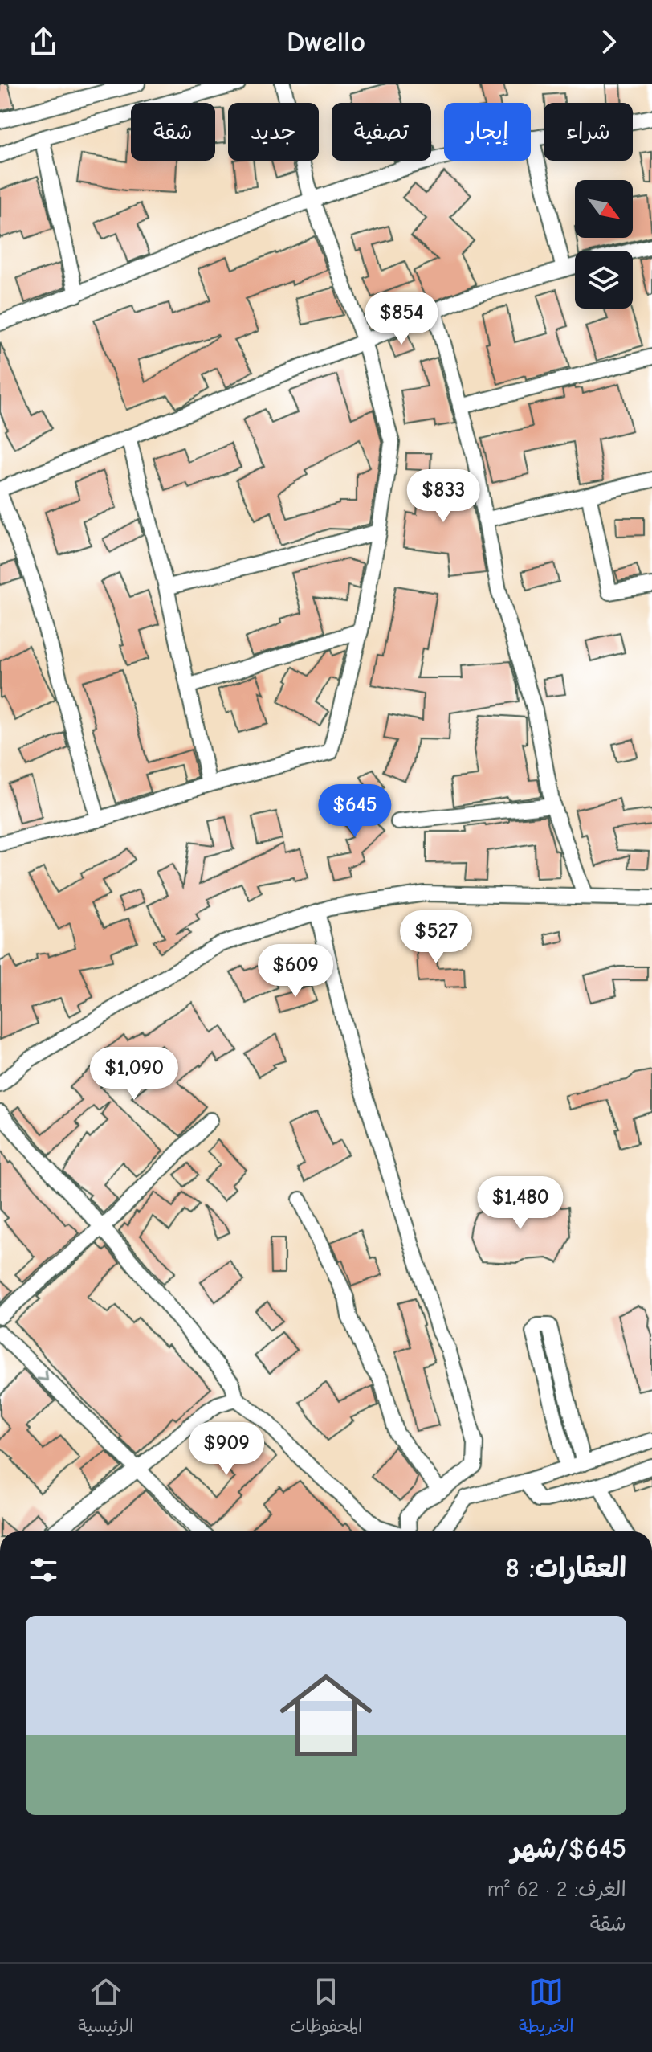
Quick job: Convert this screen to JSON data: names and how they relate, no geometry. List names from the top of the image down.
{
  "north": "bottom right",
  "page": {
    "header": "Dwello",
    "chip": [
      "شراء",
      "إيجار",
      "تصفية",
      "جديد",
      "شقة"
    ],
    "price": [
      "$854",
      "$833",
      "$645",
      "$527",
      "$609",
      "$1,090",
      "$1,480",
      "$909"
    ],
    "heading": "العقارات: 8",
    "list": [
      {
        "name": "$645/شهر",
        "note": "الغرف: 2 · 62 m² · شقة"
      }
    ],
    "tabs": ["الخريطة", "المحفوظات", "الرئيسية"]
  }
}
